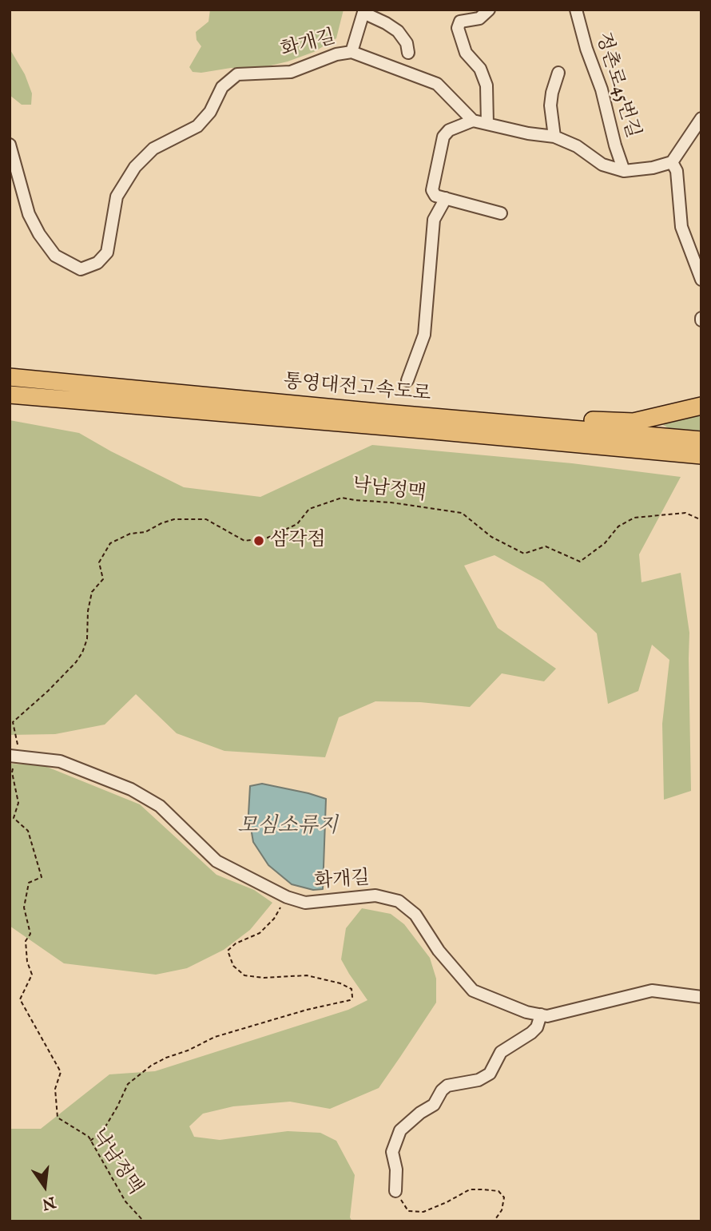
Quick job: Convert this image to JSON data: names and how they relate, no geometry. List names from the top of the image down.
{
  "streets": {
    "highway": ["통영대전고속도로"],
    "street": ["화개길", "정촌로45번길"],
    "path": ["낙남정맥"]
  },
  "crossings": [
    ["화개길", "정촌로45번길"],
    ["화개길", "낙남정맥"]
  ],
  "water": ["모심소류지"],
  "places": ["삼각점"],
  "north": "bottom"
}
